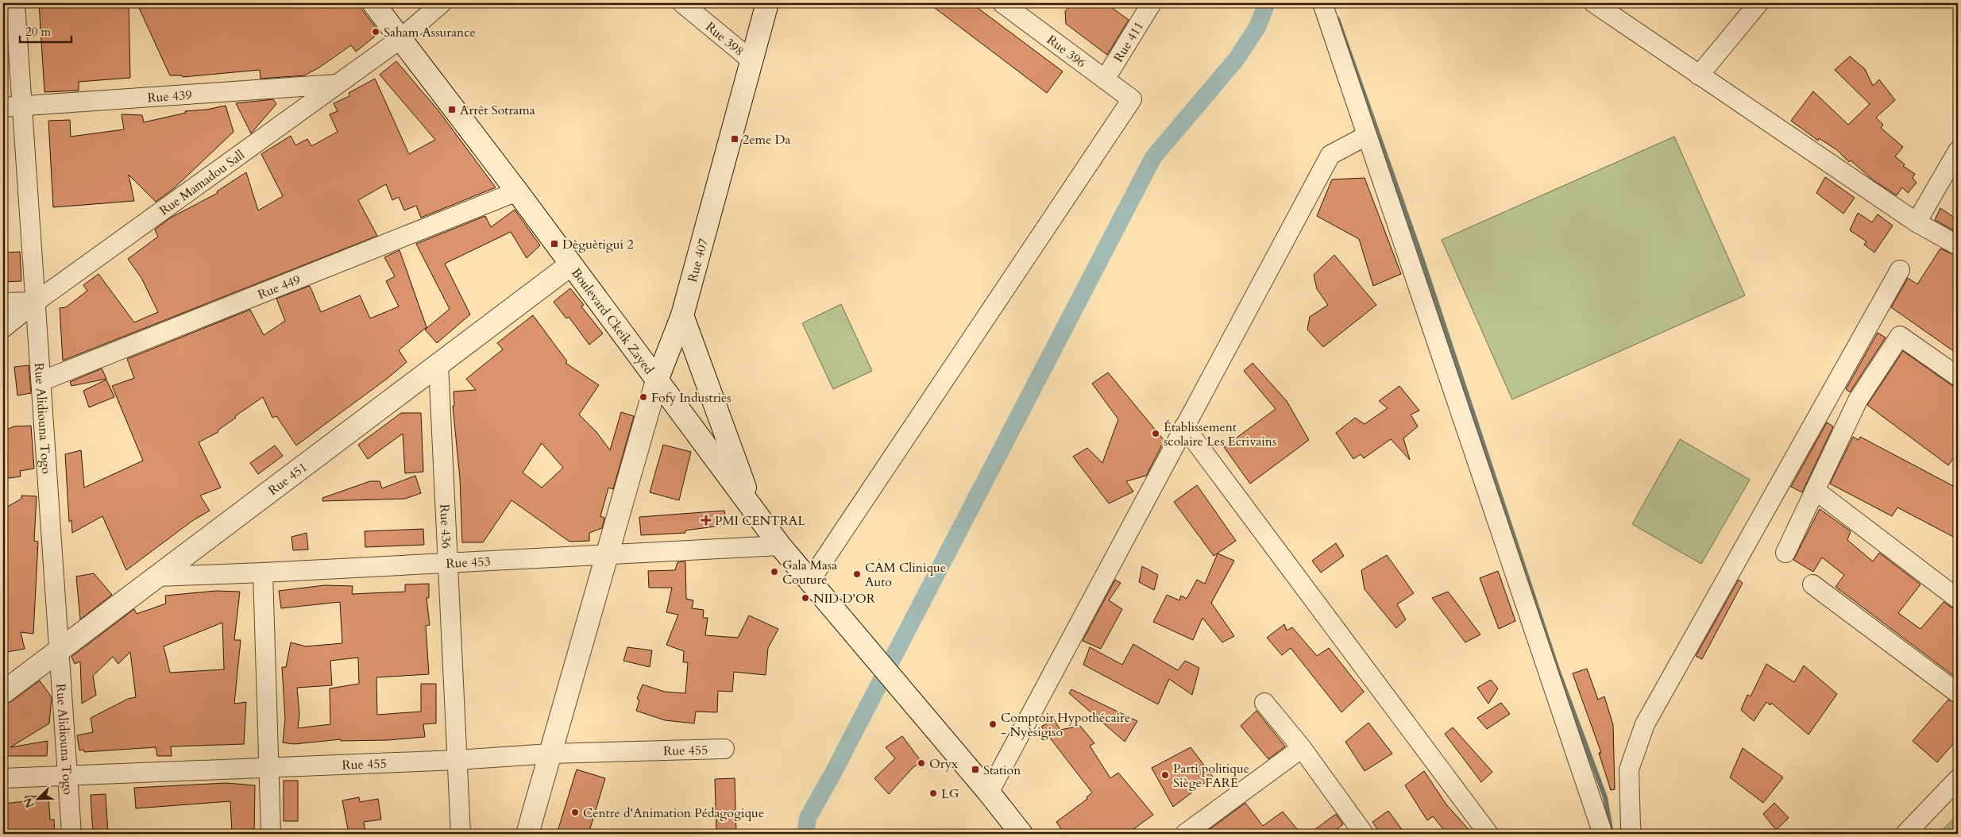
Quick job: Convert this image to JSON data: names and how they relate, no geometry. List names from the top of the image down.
{
  "streets": {
    "main road": ["Rue 407", "Boulevard Ckeik Zayed", "Rue 451"],
    "street": [
      "Rue 398",
      "Rue 411",
      "Rue 396",
      "Rue 439",
      "Rue Mamadou Sall",
      "Rue 449",
      "Rue Alidiouna Togo",
      "Rue 436",
      "Rue 453",
      "Rue 455"
    ]
  },
  "crossings": [
    ["Rue 398", "Rue 407"],
    ["Rue 411", "Rue 396"],
    ["Rue 396", "Boulevard Ckeik Zayed"],
    ["Rue 439", "Rue Mamadou Sall"],
    ["Rue 439", "Rue Alidiouna Togo"],
    ["Rue Mamadou Sall", "Boulevard Ckeik Zayed"],
    ["Rue Mamadou Sall", "Rue Alidiouna Togo"],
    ["Rue 407", "Boulevard Ckeik Zayed"],
    ["Rue 407", "Rue 453"],
    ["Rue 407", "Rue 455"],
    ["Rue 449", "Boulevard Ckeik Zayed"],
    ["Rue 449", "Rue Alidiouna Togo"],
    ["Boulevard Ckeik Zayed", "Rue 451"],
    ["Boulevard Ckeik Zayed", "Rue 453"],
    ["Rue Alidiouna Togo", "Rue 451"],
    ["Rue Alidiouna Togo", "Rue 455"],
    ["Rue 451", "Rue 436"],
    ["Rue 451", "Rue 453"],
    ["Rue 436", "Rue 453"],
    ["Rue 436", "Rue 455"]
  ],
  "places": {
    "other": [
      "Saham Assurance",
      "Fofy Industries",
      "Établissement scolaire Les Ecrivains",
      "Gala Masa Couture",
      "CAM Clinique Auto",
      "NID D'OR",
      "Comptoir Hypothécaire - Nyèsigiso",
      "Oryx",
      "Parti politique Siège FARE",
      "LG",
      "Centre d'Animation Pédagogique"
    ],
    "transit": [
      "Arrêt Sotrama",
      "2eme Da",
      "Dèguètigui 2",
      "Station"
    ],
    "health": ["PMI CENTRAL"]
  },
  "scale_bar": "20 m",
  "north": "bottom left"
}
